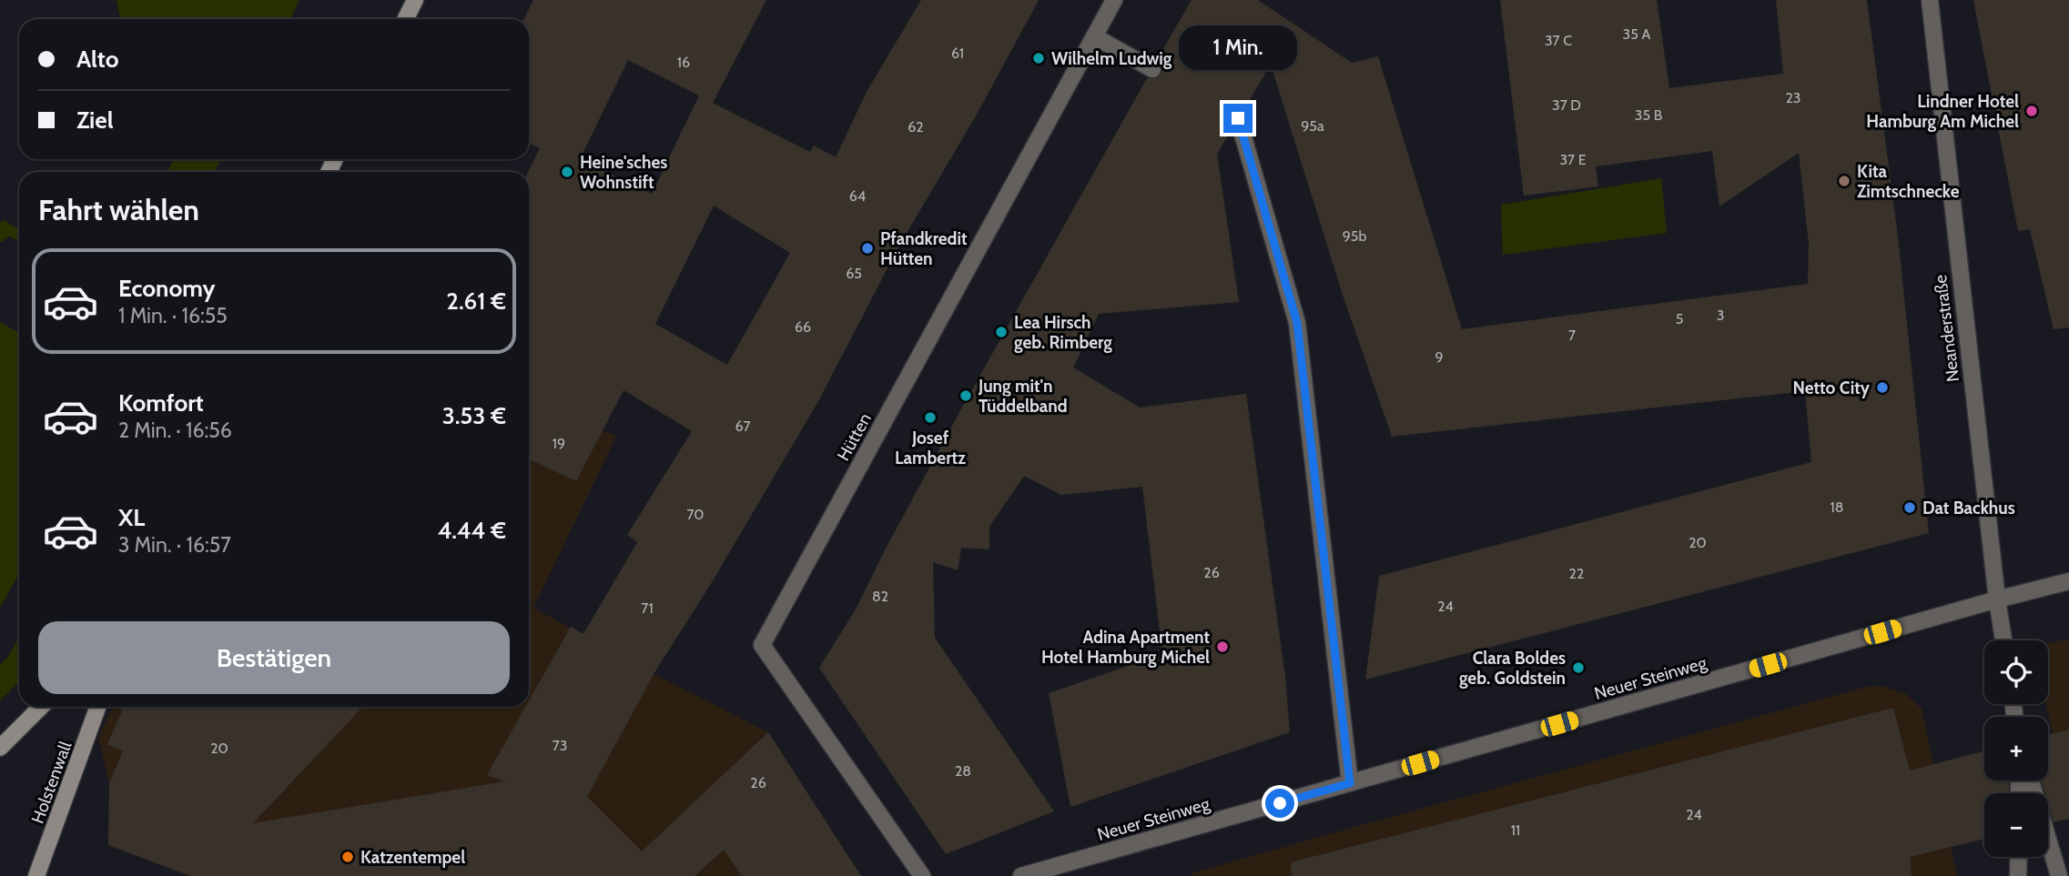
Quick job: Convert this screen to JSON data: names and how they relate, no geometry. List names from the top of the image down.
{
  "streets": {
    "main road": ["Holstenwall"],
    "street": ["Neanderstraße", "Hütten", "Neuer Steinweg"]
  },
  "crossings": [
    ["Neanderstraße", "Neuer Steinweg"]
  ],
  "places": [
    "Wilhelm Ludwig",
    "Lindner Hotel Hamburg Am Michel",
    "Heine'sches Wohnstift",
    "Kita Zimtschnecke",
    "Pfandkredit Hütten",
    "Lea Hirsch geb. Rimberg",
    "Netto City",
    "Jung mit'n Tüddelband",
    "Josef Lambertz",
    "Dat Backhus",
    "Adina Apartment Hotel Hamburg Michel",
    "Clara Boldes geb. Goldstein",
    "Katzentempel"
  ],
  "house_numbers": [
    "35 A",
    "37 C",
    "61",
    "16",
    "23",
    "37 D",
    "35 B",
    "95a",
    "62",
    "37 E",
    "64",
    "95b",
    "65",
    "3",
    "5",
    "66",
    "7",
    "9",
    "67",
    "19",
    "18",
    "70",
    "20",
    "26",
    "22",
    "82",
    "24",
    "71",
    "73",
    "20",
    "28",
    "26",
    "24",
    "11"
  ],
  "page": {
    "banner": ["Alto", "Ziel"],
    "bubble": "1 Min.",
    "heading": "Fahrt wählen",
    "list": [
      {
        "name": "Economy",
        "note": "1 Min. · 16:55",
        "value": "2.61 €"
      },
      {
        "name": "Komfort",
        "note": "2 Min. · 16:56",
        "value": "3.53 €"
      },
      {
        "name": "XL",
        "note": "3 Min. · 16:57",
        "value": "4.44 €"
      }
    ],
    "buttons": "Bestätigen",
    "map_buttons": ["+", "−"]
  }
}
